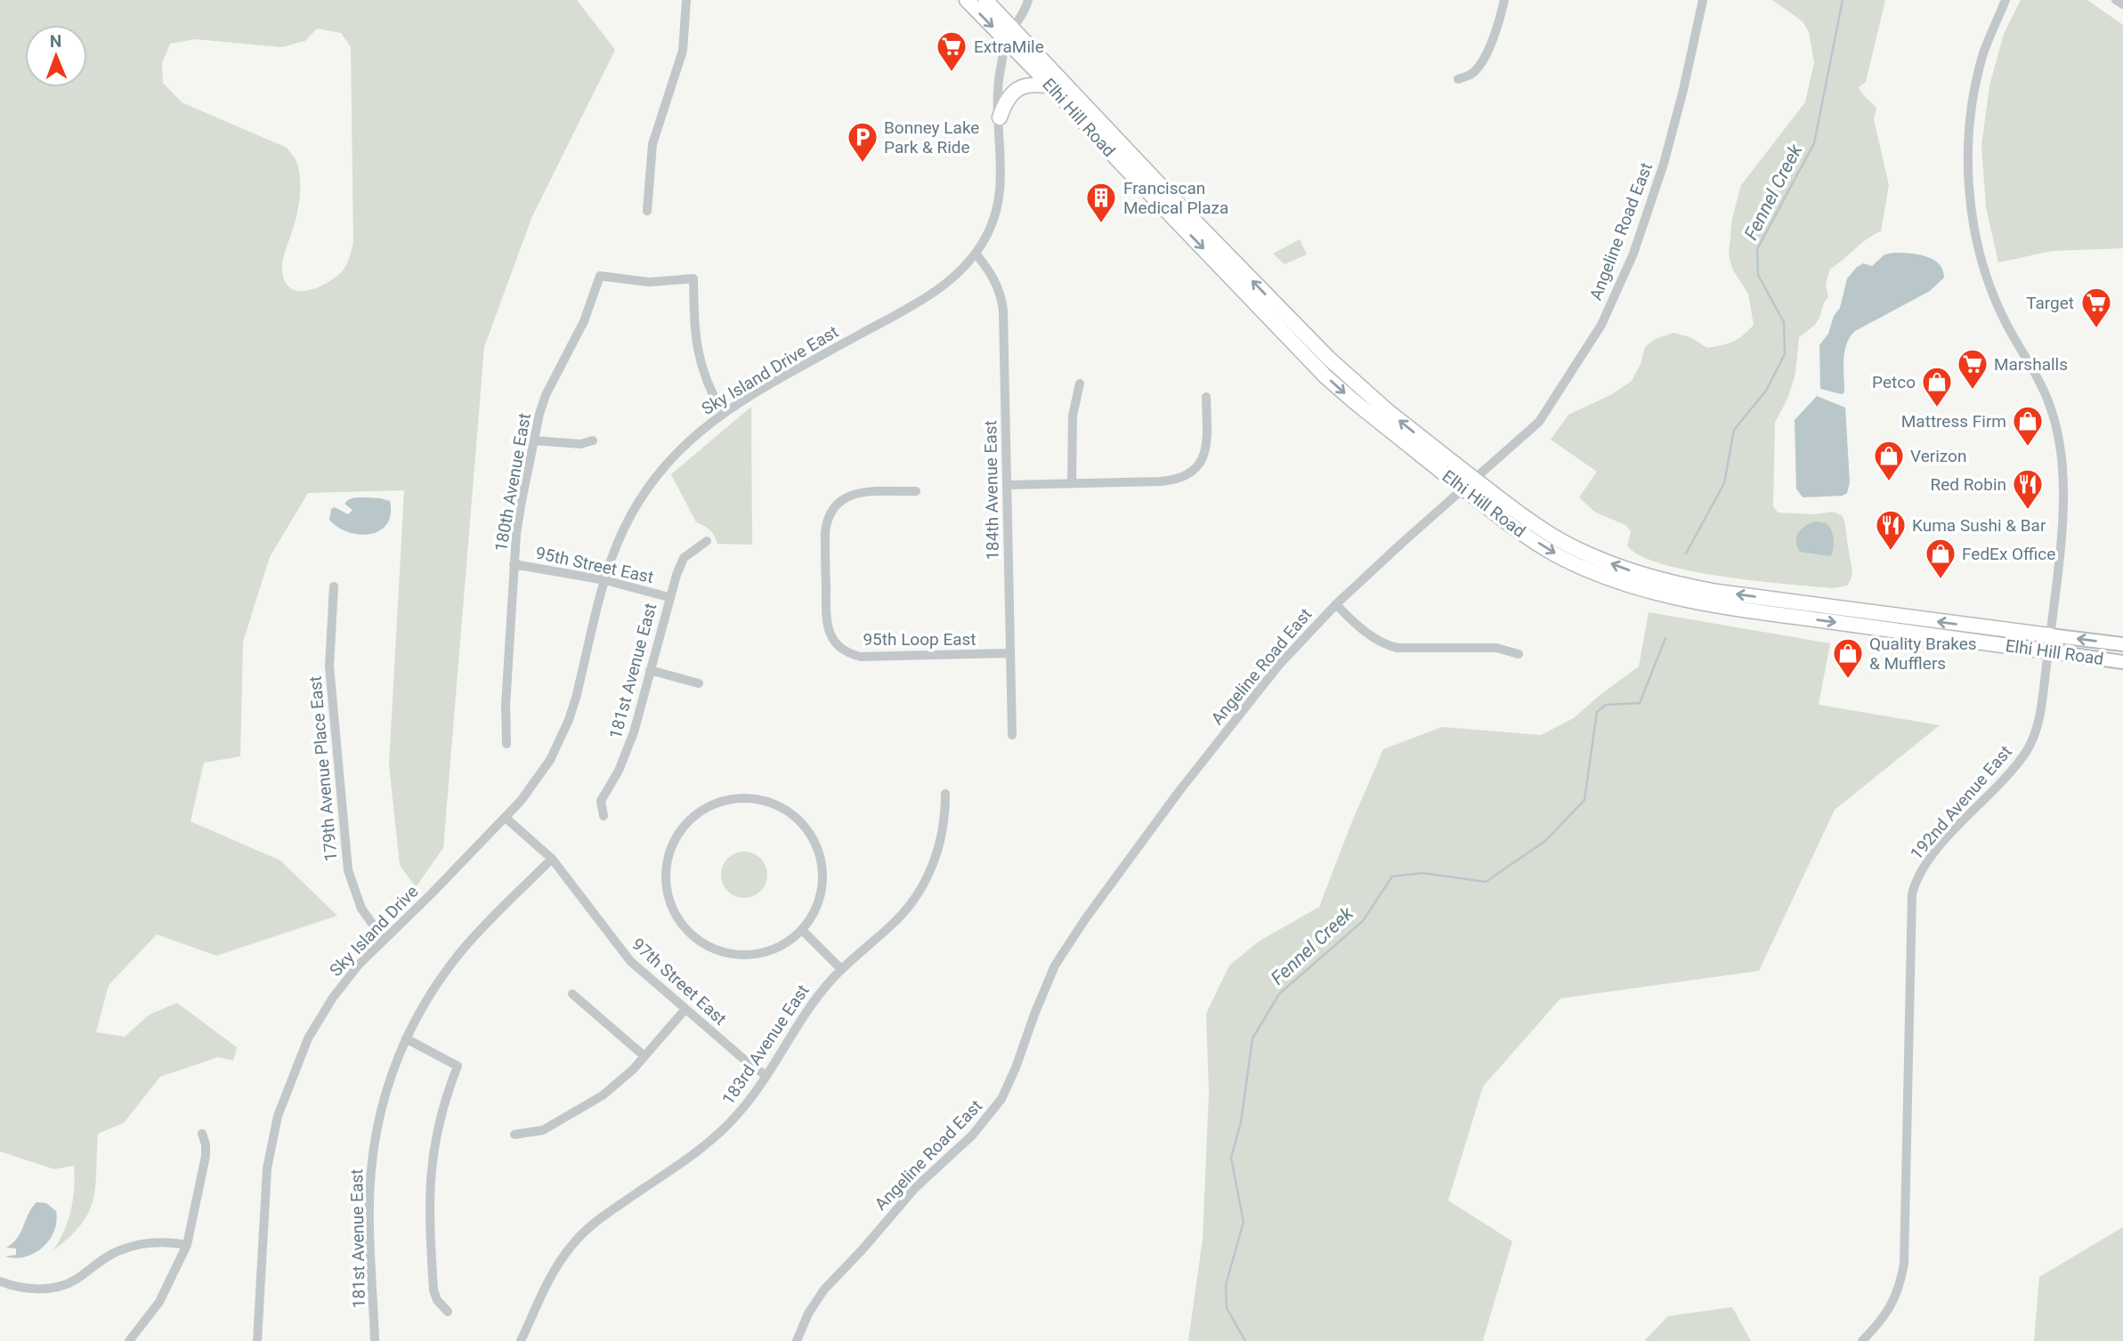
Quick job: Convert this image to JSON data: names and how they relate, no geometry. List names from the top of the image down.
{
  "streets": {
    "highway": ["Elhi Hill Road"],
    "street": [
      "Angeline Road East",
      "Sky Island Drive East",
      "180th Avenue East",
      "184th Avenue East",
      "95th Street East",
      "95th Loop East",
      "181st Avenue East",
      "179th Avenue Place East",
      "192nd Avenue East",
      "Sky Island Drive",
      "97th Street East",
      "183rd Avenue East"
    ]
  },
  "crossings": [
    ["Elhi Hill Road", "Sky Island Drive East"],
    ["Elhi Hill Road", "192nd Avenue East"],
    ["Sky Island Drive East", "180th Avenue East"],
    ["Sky Island Drive East", "184th Avenue East"],
    ["Sky Island Drive East", "95th Street East"],
    ["Sky Island Drive East", "Sky Island Drive"],
    ["Sky Island Drive East", "97th Street East"],
    ["180th Avenue East", "95th Street East"],
    ["184th Avenue East", "95th Loop East"],
    ["95th Street East", "181st Avenue East"],
    ["181st Avenue East", "97th Street East"],
    ["179th Avenue Place East", "Sky Island Drive"],
    ["Sky Island Drive", "97th Street East"],
    ["97th Street East", "183rd Avenue East"]
  ],
  "water": ["Fennel Creek"],
  "places": {
    "supermarket": ["ExtraMile", "Target", "Marshalls"],
    "parking": ["Bonney Lake Park & Ride"],
    "building": ["Franciscan Medical Plaza"],
    "shop": [
      "Petco",
      "Mattress Firm",
      "Verizon",
      "FedEx Office",
      "Quality Brakes & Mufflers"
    ],
    "restaurant": ["Red Robin", "Kuma Sushi & Bar"]
  },
  "north": "top"
}
